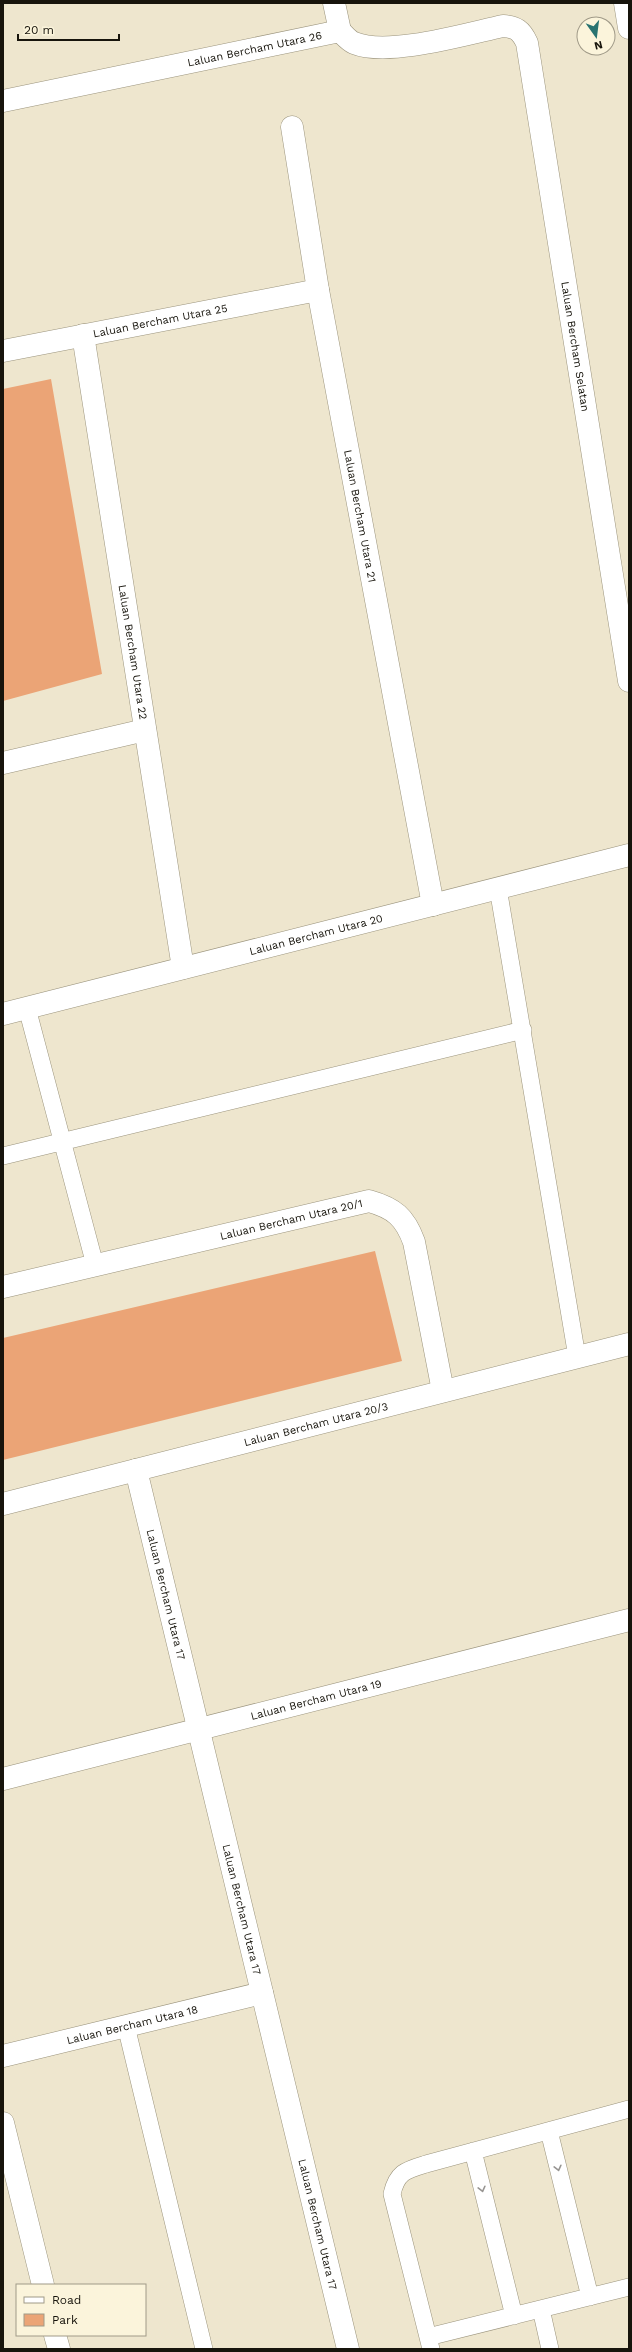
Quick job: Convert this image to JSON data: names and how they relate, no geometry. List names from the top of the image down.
{
  "streets": {
    "street": [
      "Laluan Bercham Utara 26",
      "Laluan Bercham Utara 25",
      "Laluan Bercham Selatan",
      "Laluan Bercham Utara 21",
      "Laluan Bercham Utara 22",
      "Laluan Bercham Utara 20",
      "Laluan Bercham Utara 20/1",
      "Laluan Bercham Utara 20/3",
      "Laluan Bercham Utara 17",
      "Laluan Bercham Utara 19",
      "Laluan Bercham Utara 18"
    ]
  },
  "crossings": [
    ["Laluan Bercham Utara 26", "Laluan Bercham Selatan"],
    ["Laluan Bercham Utara 25", "Laluan Bercham Utara 21"],
    ["Laluan Bercham Utara 25", "Laluan Bercham Utara 22"],
    ["Laluan Bercham Utara 21", "Laluan Bercham Utara 20"],
    ["Laluan Bercham Utara 22", "Laluan Bercham Utara 20"],
    ["Laluan Bercham Utara 20/1", "Laluan Bercham Utara 20/3"],
    ["Laluan Bercham Utara 20/3", "Laluan Bercham Utara 17"],
    ["Laluan Bercham Utara 17", "Laluan Bercham Utara 19"],
    ["Laluan Bercham Utara 17", "Laluan Bercham Utara 18"]
  ],
  "legend": ["Road", "Park"],
  "scale_bar": "20 m",
  "north": "bottom"
}
